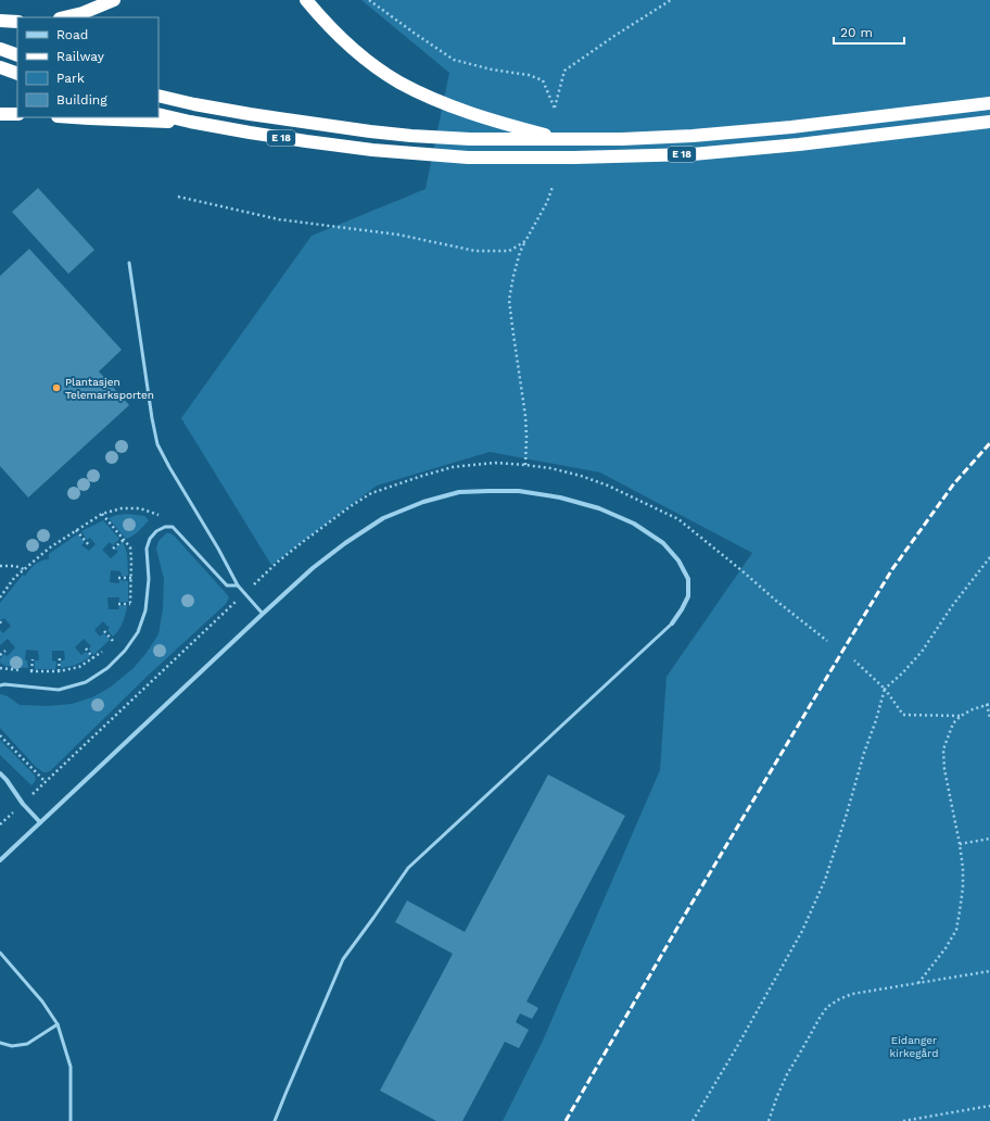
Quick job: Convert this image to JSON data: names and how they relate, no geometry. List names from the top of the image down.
{
  "streets": {
    "highway": ["E 18"]
  },
  "parks": ["Eidanger kirkegård"],
  "places": ["Plantasjen Telemarksporten"],
  "legend": [
    "Road",
    "Railway",
    "Park",
    "Building"
  ],
  "scale_bar": "20 m"
}
